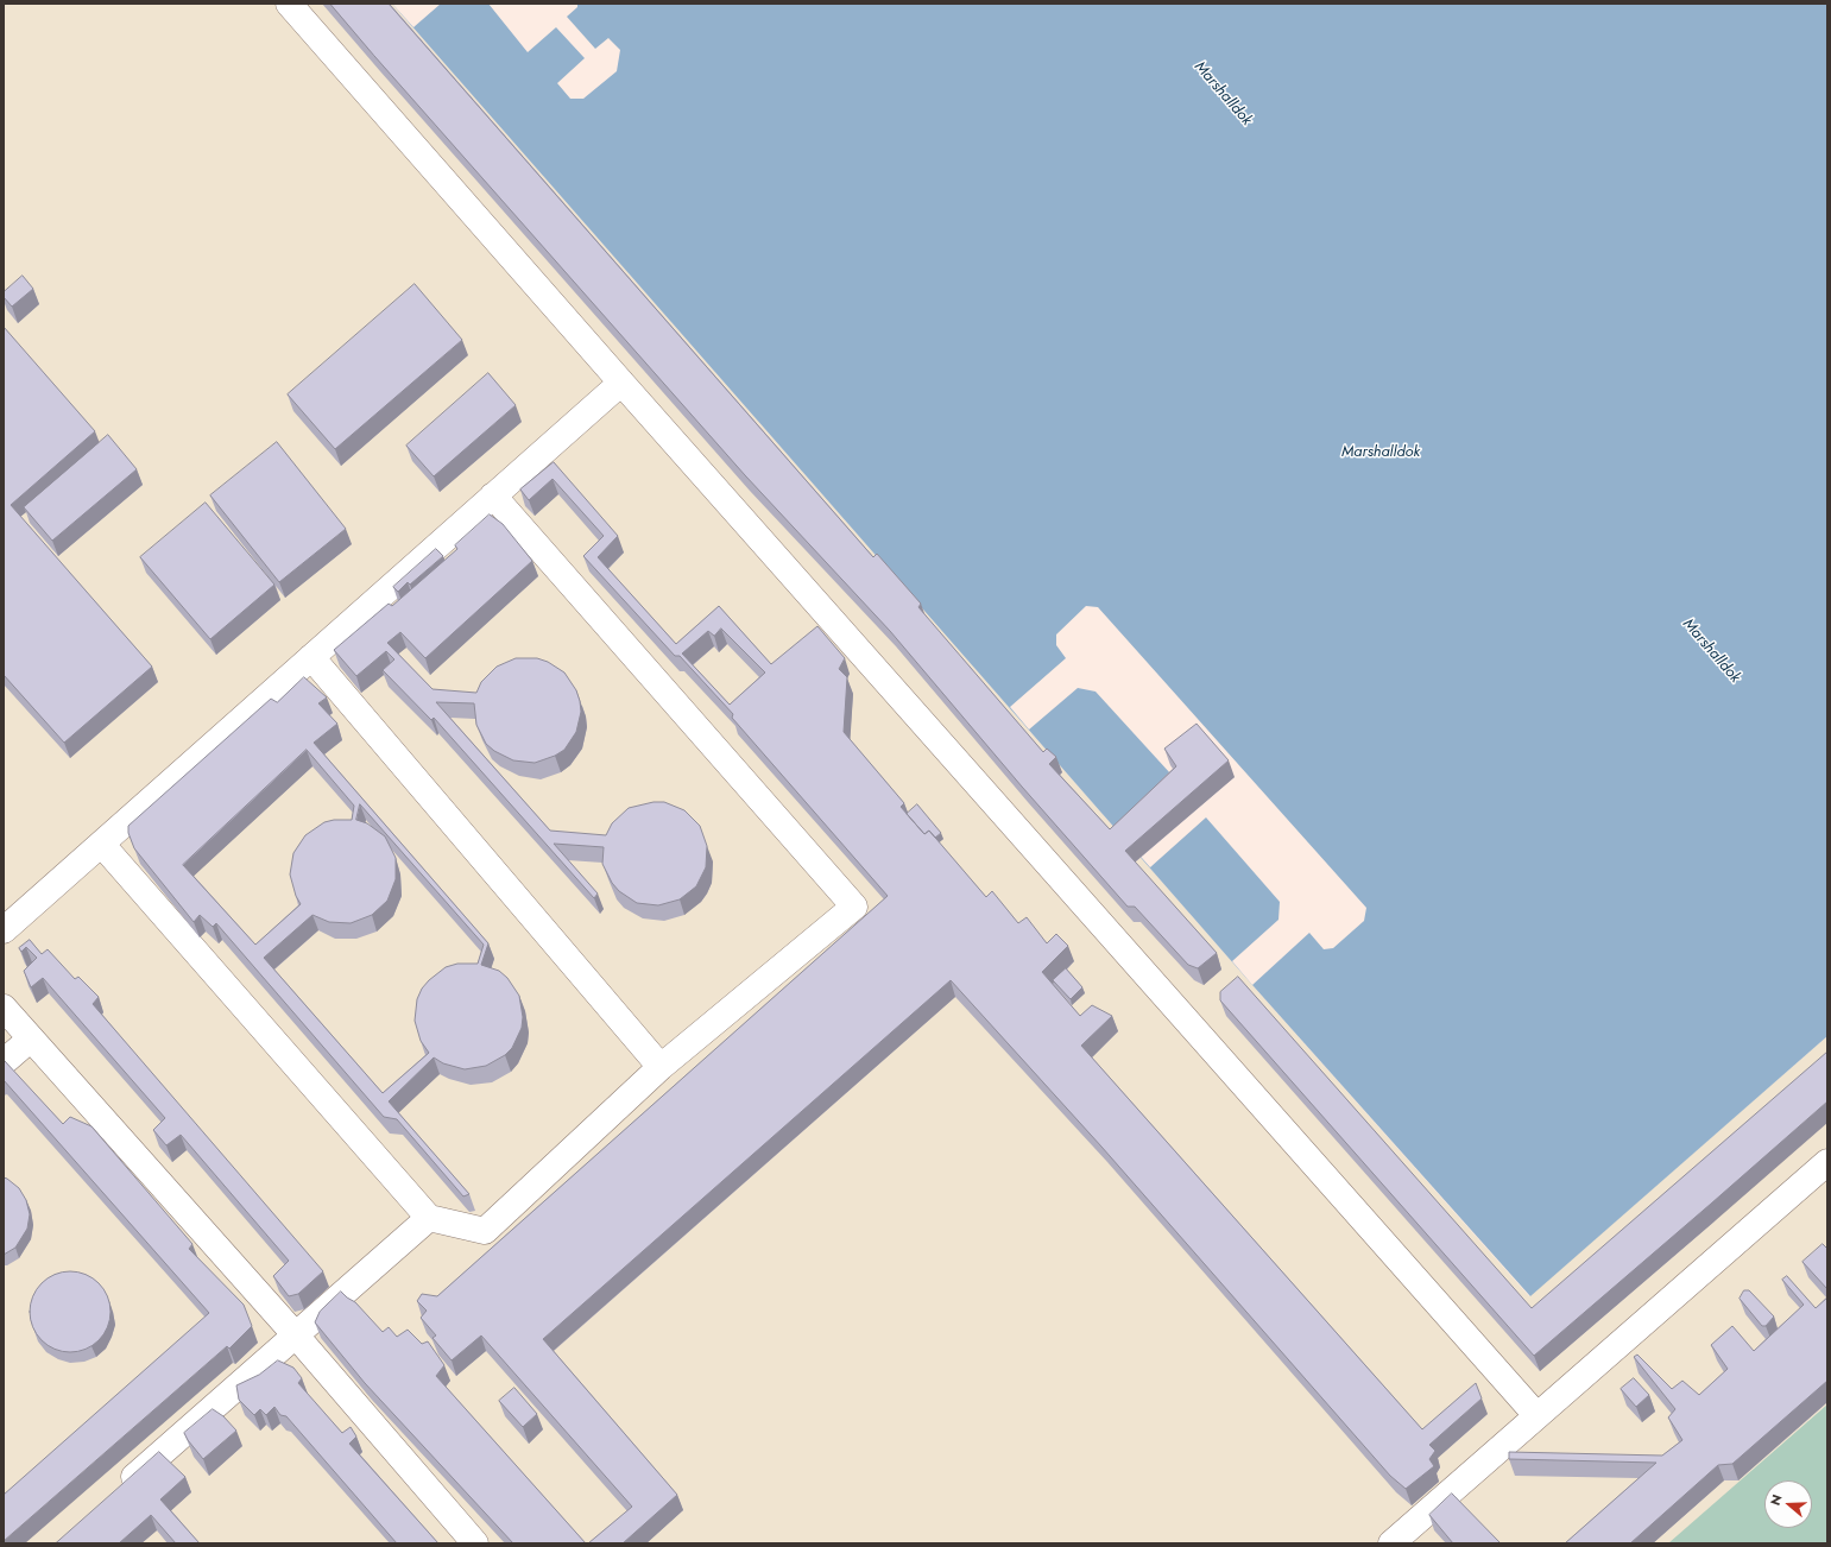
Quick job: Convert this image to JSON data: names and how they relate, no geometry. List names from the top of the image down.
{
  "water": ["Marshalldok"],
  "north": "left"
}
